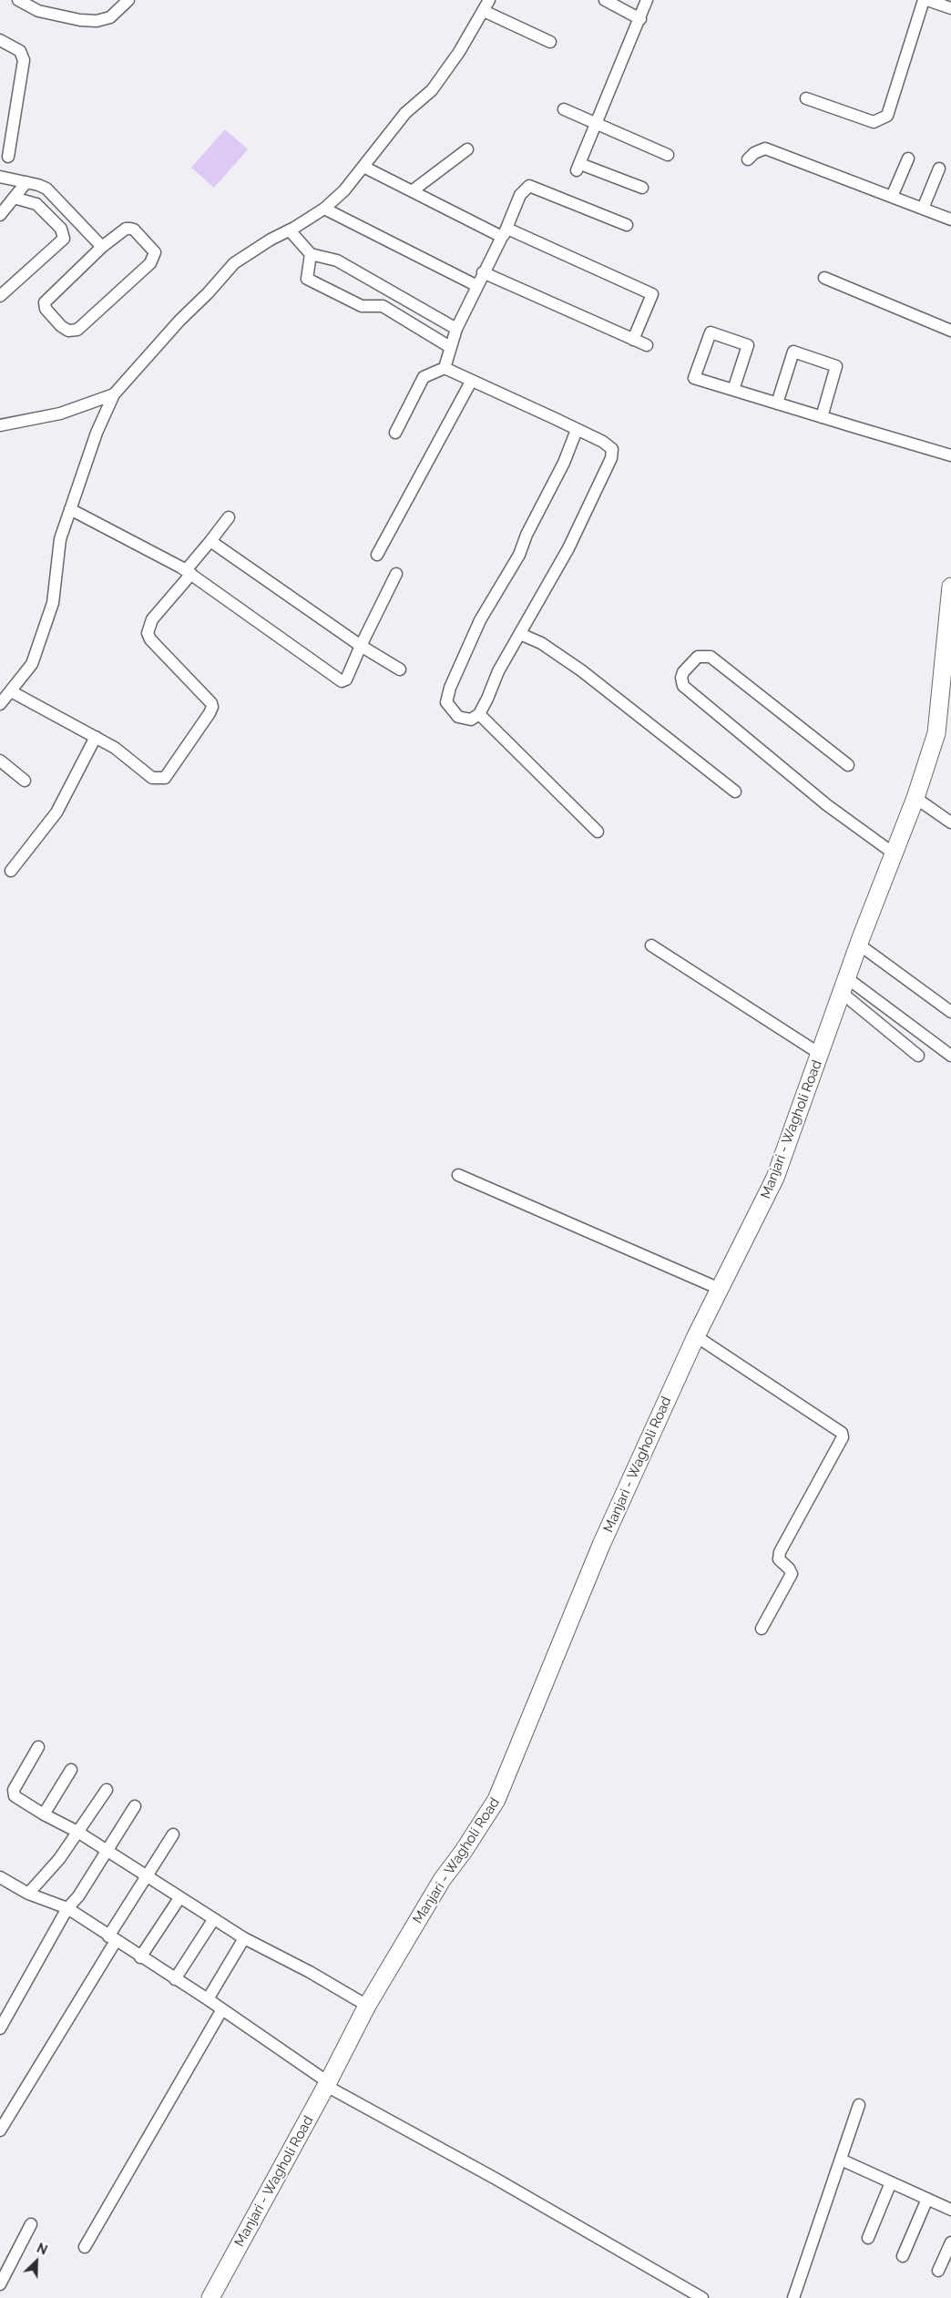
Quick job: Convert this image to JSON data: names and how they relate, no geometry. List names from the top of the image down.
{
  "streets": {
    "main road": ["Manjari - Wagholi Road"]
  },
  "north": "top right"
}
